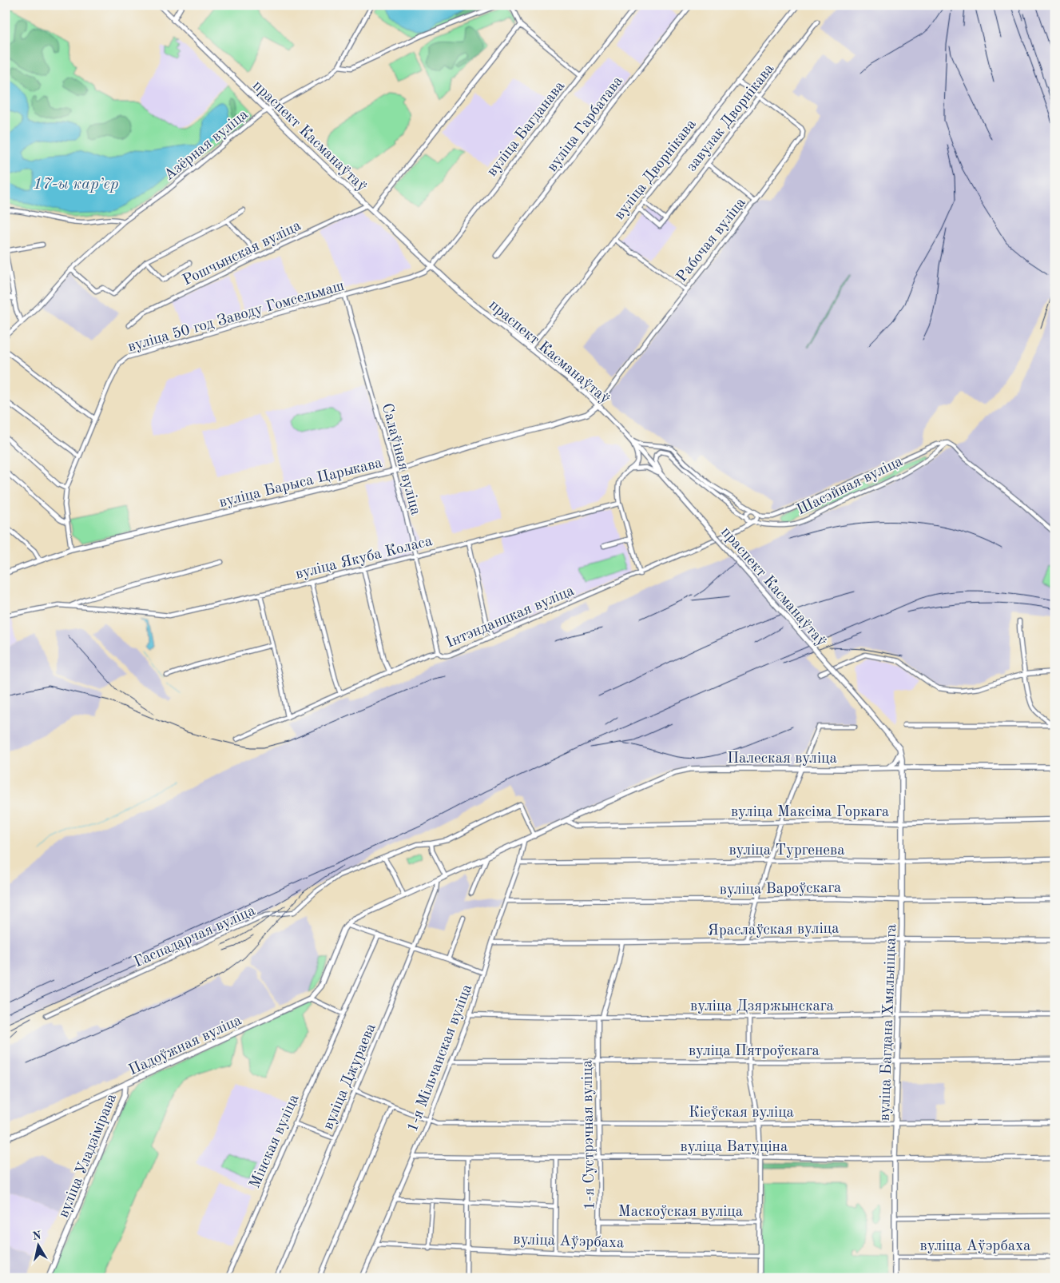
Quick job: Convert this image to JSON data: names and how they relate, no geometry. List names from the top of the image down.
{
  "streets": {
    "main road": [
      "праспект Касманаўтаў",
      "вуліца Барыса Царыкава",
      "Палеская вуліца",
      "вуліца Багдана Хмяльніцкага",
      "Падоўжная вуліца",
      "вуліца Уладзімірава"
    ],
    "street": [
      "завулак Дворнікава",
      "вуліца Гарбатава",
      "вуліца Багданава",
      "Азёрная вуліца",
      "вуліца Дворнікава",
      "Рабочая вуліца",
      "Рошчынская вуліца",
      "вуліца 50 год Заводу Гомсельмаш",
      "Салаўіная вуліца",
      "Шасэйная вуліца",
      "вуліца Якуба Коласа",
      "Інтэнданцкая вуліца",
      "вуліца Максіма Горкага",
      "вуліца Тургенева",
      "вуліца Вароўскага",
      "Яраслаўская вуліца",
      "Гаспадарчая вуліца",
      "вуліца Дзяржынскага",
      "вуліца Пятроўскага",
      "1-я Мільчанская вуліца",
      "вуліца Джураева",
      "Кіеўская вуліца",
      "1-я Сустрэчная вуліца",
      "Мінская вуліца",
      "вуліца Ватуціна",
      "Маскоўская вуліца",
      "вуліца Аўэрбаха"
    ]
  },
  "crossings": [
    ["завулак Дворнікава", "вуліца Дворнікава"],
    ["завулак Дворнікава", "Рабочая вуліца"],
    ["вуліца Багданава", "праспект Касманаўтаў"],
    ["вуліца Багданава", "вуліца 50 год Заводу Гомсельмаш"],
    ["праспект Касманаўтаў", "Азёрная вуліца"],
    ["праспект Касманаўтаў", "вуліца Дворнікава"],
    ["праспект Касманаўтаў", "Рабочая вуліца"],
    ["праспект Касманаўтаў", "Рошчынская вуліца"],
    ["праспект Касманаўтаў", "вуліца 50 год Заводу Гомсельмаш"],
    ["праспект Касманаўтаў", "вуліца Барыса Царыкава"],
    ["праспект Касманаўтаў", "Шасэйная вуліца"],
    ["Рабочая вуліца", "вуліца Барыса Царыкава"],
    ["вуліца 50 год Заводу Гомсельмаш", "Салаўіная вуліца"],
    ["вуліца 50 год Заводу Гомсельмаш", "вуліца Барыса Царыкава"],
    ["Салаўіная вуліца", "вуліца Барыса Царыкава"],
    ["Салаўіная вуліца", "вуліца Якуба Коласа"],
    ["Салаўіная вуліца", "Інтэнданцкая вуліца"],
    ["Шасэйная вуліца", "Інтэнданцкая вуліца"],
    ["Палеская вуліца", "вуліца Максіма Горкага"],
    ["Палеская вуліца", "Гаспадарчая вуліца"],
    ["Палеская вуліца", "вуліца Багдана Хмяльніцкага"],
    ["Палеская вуліца", "Падоўжная вуліца"],
    ["Палеская вуліца", "1-я Мільчанская вуліца"],
    ["Палеская вуліца", "вуліца Джураева"],
    ["вуліца Максіма Горкага", "вуліца Багдана Хмяльніцкага"],
    ["вуліца Тургенева", "вуліца Багдана Хмяльніцкага"],
    ["вуліца Тургенева", "1-я Мільчанская вуліца"],
    ["вуліца Вароўскага", "вуліца Багдана Хмяльніцкага"],
    ["вуліца Вароўскага", "1-я Мільчанская вуліца"],
    ["Яраслаўская вуліца", "вуліца Багдана Хмяльніцкага"],
    ["Яраслаўская вуліца", "1-я Мільчанская вуліца"],
    ["Яраслаўская вуліца", "1-я Сустрэчная вуліца"],
    ["вуліца Дзяржынскага", "вуліца Багдана Хмяльніцкага"],
    ["вуліца Дзяржынскага", "1-я Мільчанская вуліца"],
    ["вуліца Дзяржынскага", "1-я Сустрэчная вуліца"],
    ["вуліца Багдана Хмяльніцкага", "вуліца Пятроўскага"],
    ["вуліца Багдана Хмяльніцкага", "Кіеўская вуліца"],
    ["вуліца Багдана Хмяльніцкага", "вуліца Ватуціна"],
    ["вуліца Багдана Хмяльніцкага", "вуліца Аўэрбаха"],
    ["Падоўжная вуліца", "вуліца Уладзімірава"],
    ["вуліца Пятроўскага", "1-я Мільчанская вуліца"],
    ["вуліца Пятроўскага", "1-я Сустрэчная вуліца"],
    ["1-я Мільчанская вуліца", "Кіеўская вуліца"],
    ["1-я Мільчанская вуліца", "вуліца Ватуціна"],
    ["1-я Мільчанская вуліца", "вуліца Аўэрбаха"],
    ["вуліца Джураева", "Кіеўская вуліца"],
    ["Кіеўская вуліца", "1-я Сустрэчная вуліца"],
    ["1-я Сустрэчная вуліца", "вуліца Ватуціна"],
    ["1-я Сустрэчная вуліца", "Маскоўская вуліца"],
    ["1-я Сустрэчная вуліца", "вуліца Аўэрбаха"]
  ],
  "water": ["17-ы кар’ер"],
  "north": "top"
}
